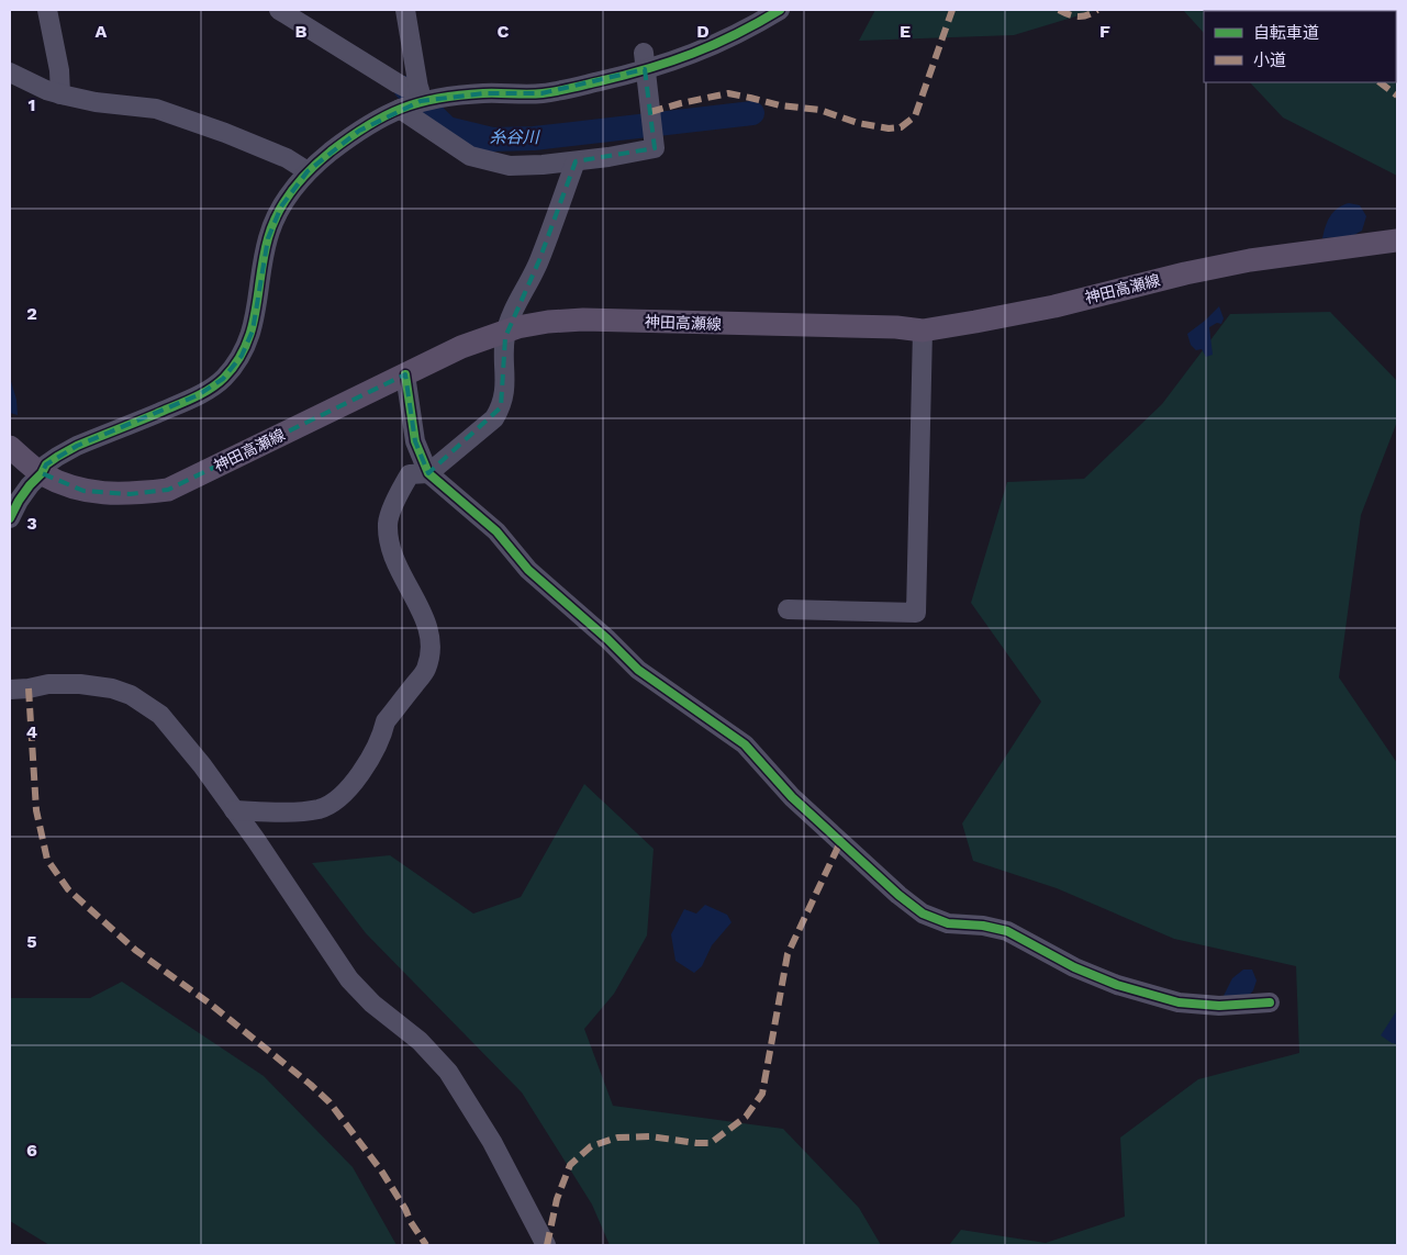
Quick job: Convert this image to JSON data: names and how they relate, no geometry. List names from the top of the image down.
{
  "streets": {
    "main road": ["神田高瀬線"]
  },
  "water": ["糸谷川"],
  "legend": ["自転車道", "小道"],
  "grid": {
    "columns": [
      "A",
      "B",
      "C",
      "D",
      "E",
      "F"
    ],
    "rows": [
      "1",
      "2",
      "3",
      "4",
      "5",
      "6"
    ]
  }
}
